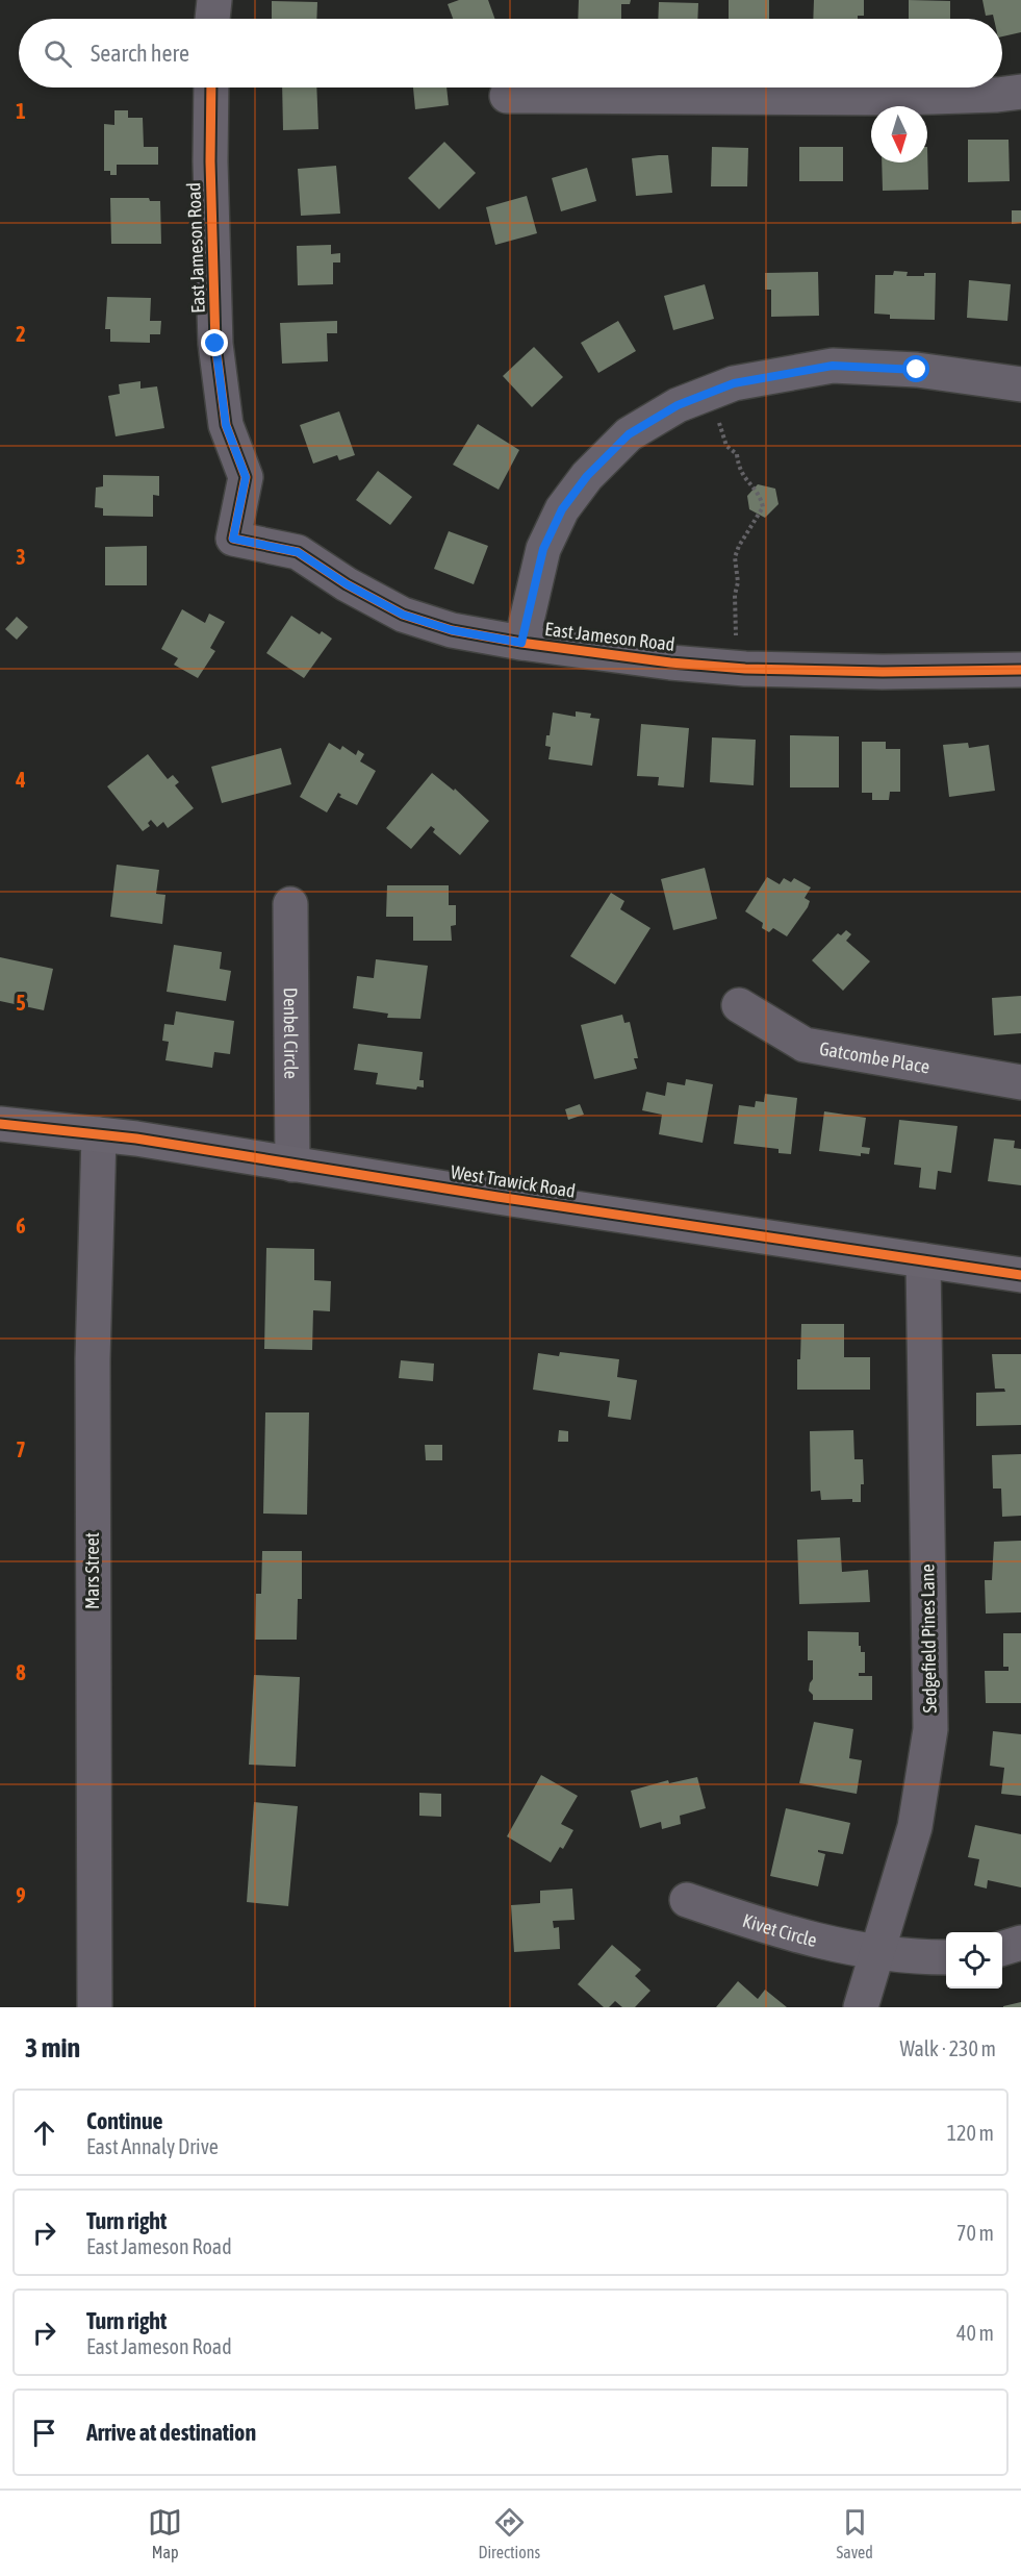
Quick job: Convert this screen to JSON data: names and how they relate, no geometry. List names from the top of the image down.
{
  "streets": {
    "street": [
      "East Jameson Road",
      "Denbel Circle",
      "Gatcombe Place",
      "West Trawick Road",
      "Mars Street",
      "Sedgefield Pines Lane",
      "Kivet Circle"
    ]
  },
  "crossings": [
    ["Denbel Circle", "West Trawick Road"],
    ["West Trawick Road", "Mars Street"],
    ["West Trawick Road", "Sedgefield Pines Lane"],
    ["Sedgefield Pines Lane", "Kivet Circle"]
  ],
  "north": "bottom",
  "page": {
    "search": "Search here",
    "heading": ["3 min", "Walk · 230 m"],
    "list": [
      ["Continue", "East Annaly Drive", "120 m"],
      ["Turn right", "East Jameson Road", "70 m"],
      ["Turn right", "East Jameson Road", "40 m"],
      "Arrive at destination"
    ],
    "nav": ["Map", "Directions", "Saved"]
  },
  "grid": {
    "rows": [
      "1",
      "2",
      "3",
      "4",
      "5",
      "6",
      "7",
      "8",
      "9"
    ]
  }
}
